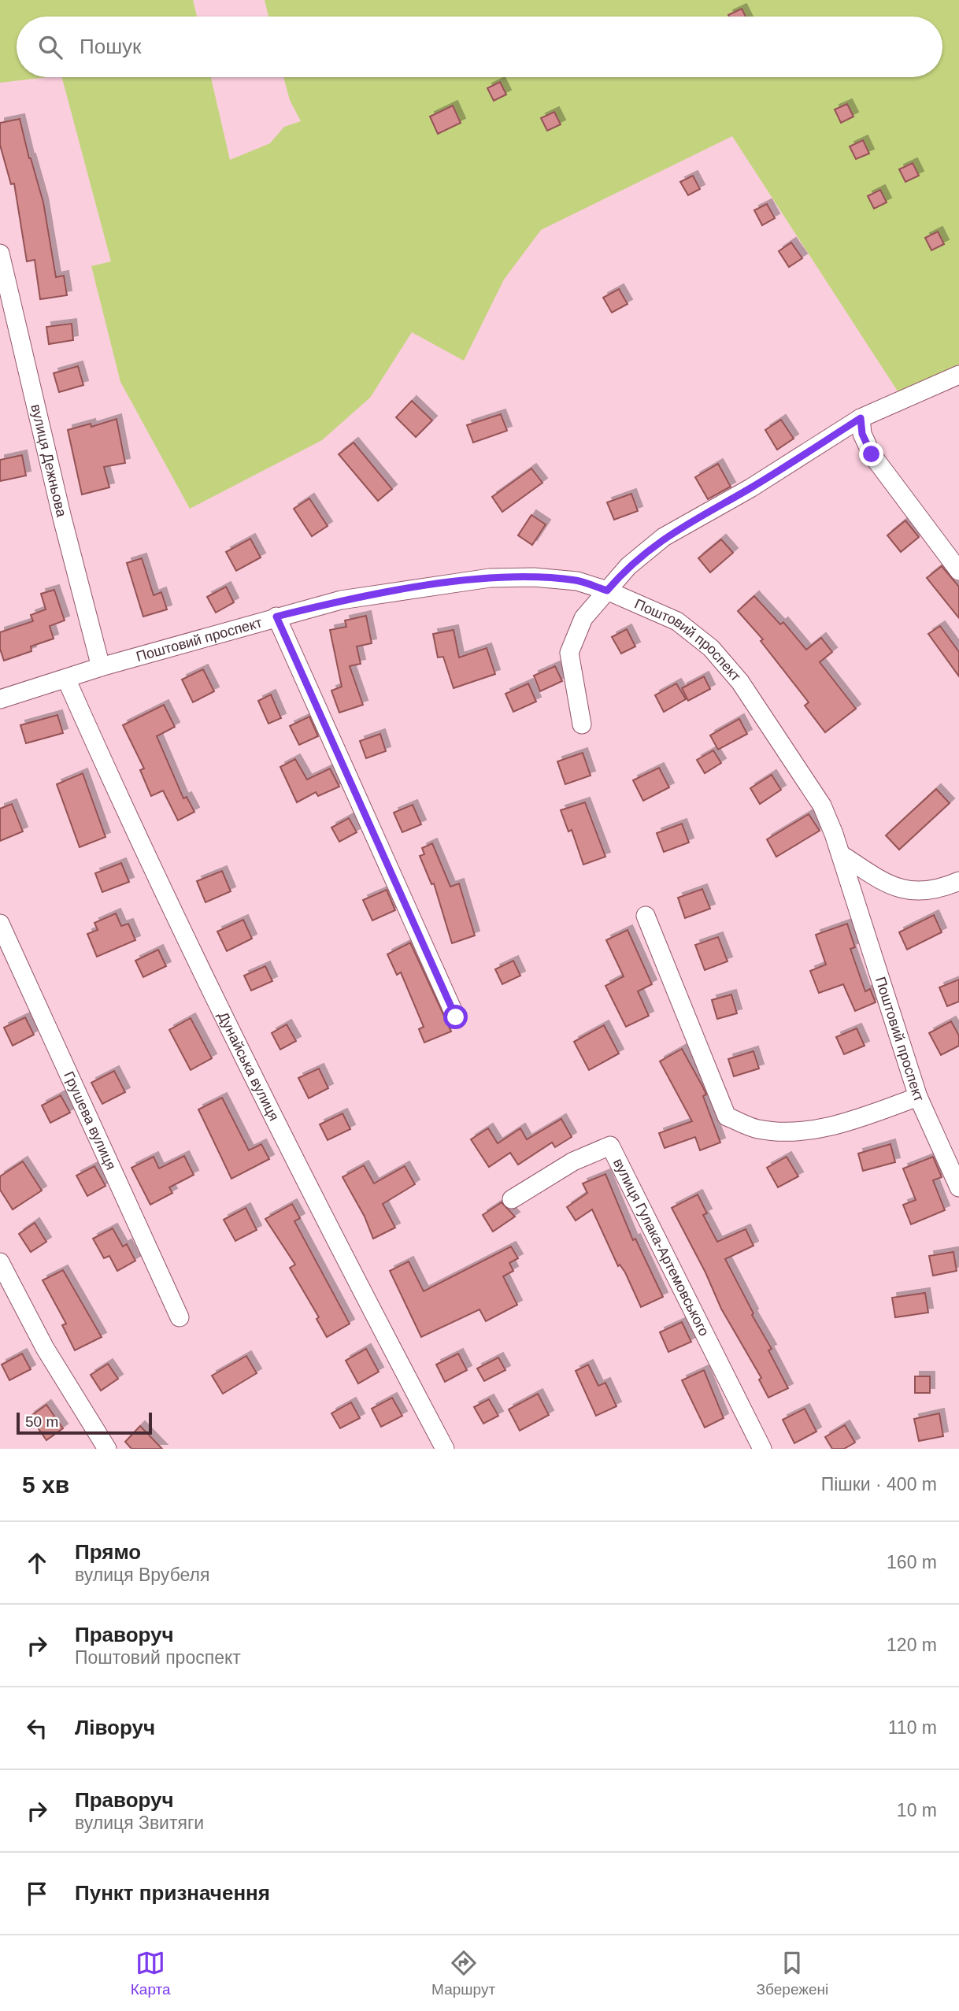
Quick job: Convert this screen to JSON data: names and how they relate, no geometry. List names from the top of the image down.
{
  "streets": {
    "street": [
      "вулиця Дежньова",
      "Поштовий проспект",
      "Дунайська вулиця",
      "Грушева вулиця",
      "вулиця Гулака-Артемовського"
    ]
  },
  "crossings": [
    ["вулиця Дежньова", "Поштовий проспект"],
    ["Поштовий проспект", "Дунайська вулиця"]
  ],
  "scale_bar": "50 m",
  "page": {
    "search": "Пошук",
    "scale": "50 m",
    "heading": ["5 хв", "Пішки · 400 m"],
    "list": [
      ["Прямо", "вулиця Врубеля", "160 m"],
      ["Праворуч", "Поштовий проспект", "120 m"],
      ["Ліворуч", "110 m"],
      ["Праворуч", "вулиця Звитяги", "10 m"],
      "Пункт призначення"
    ],
    "nav": ["Карта", "Маршрут", "Збережені"]
  }
}
